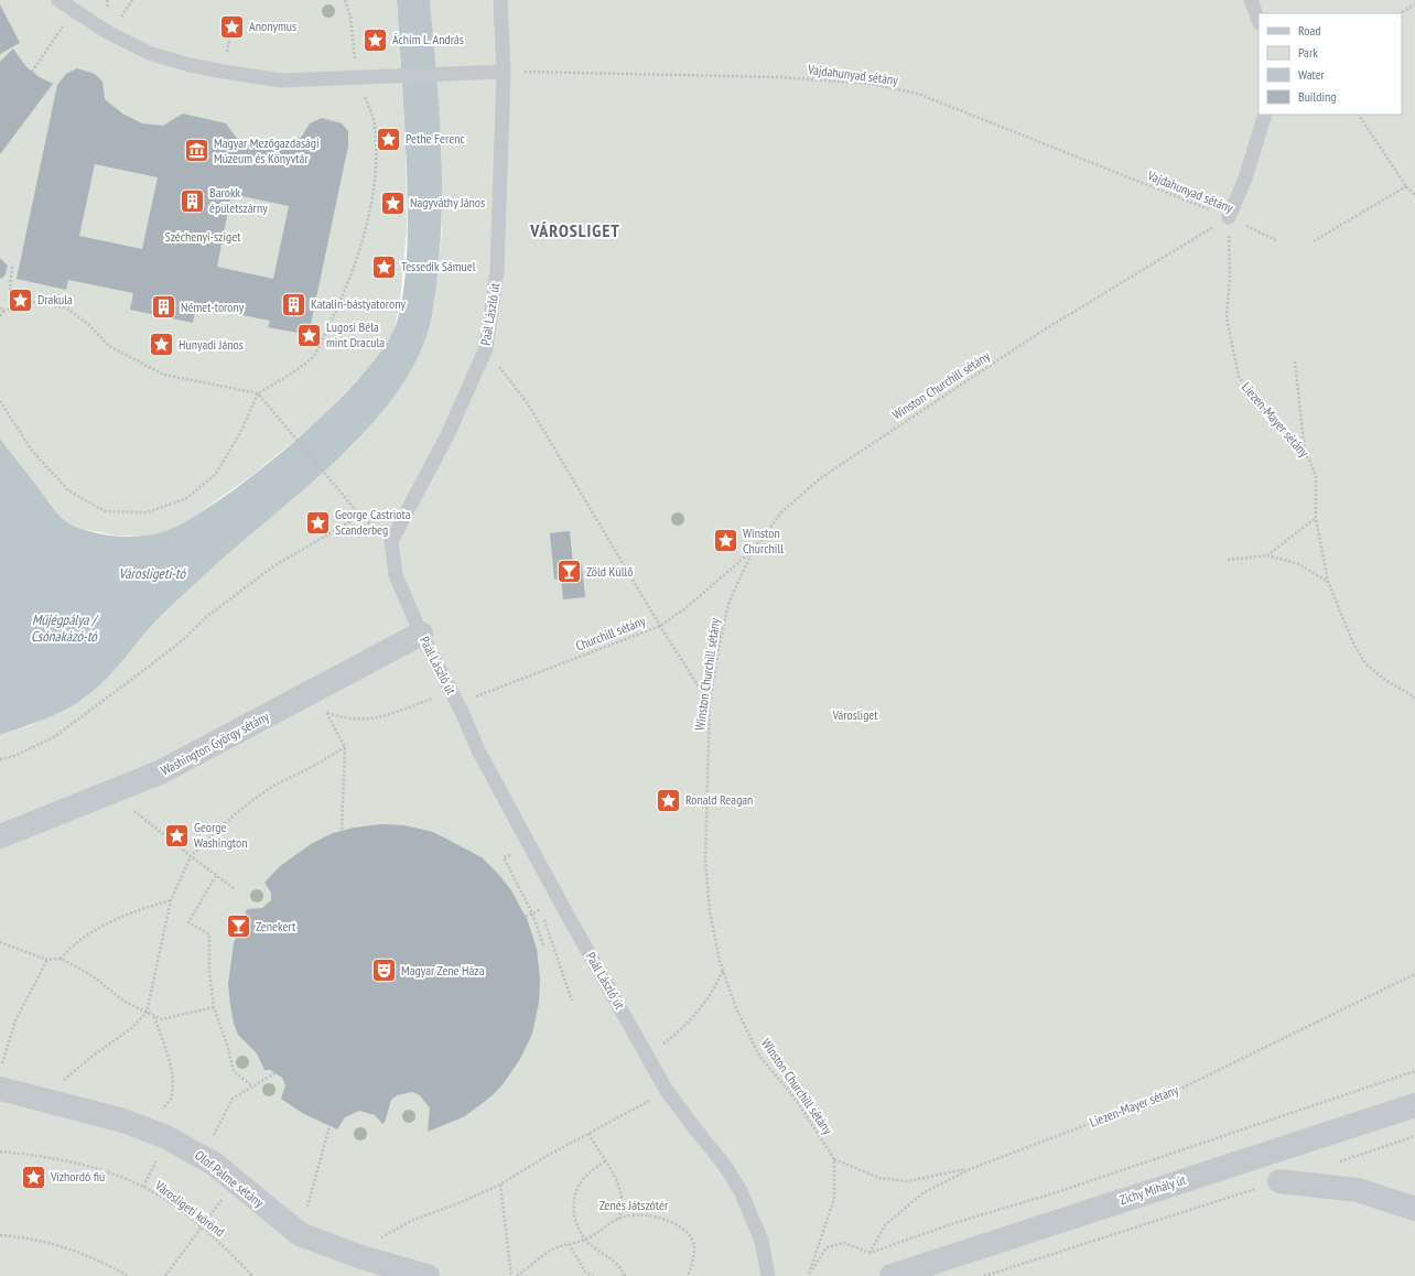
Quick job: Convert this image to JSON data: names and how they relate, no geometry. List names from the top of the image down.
{
  "streets": {
    "street": ["Washington György sétány", "Olof Palme sétány", "Zichy Mihály út"],
    "lane": ["Paál László út"],
    "path": [
      "Vajdahunyad sétány",
      "Winston Churchill sétány",
      "Liezen-Mayer sétány",
      "Churchill sétány",
      "Városligeti körönd"
    ]
  },
  "crossings": [
    ["Vajdahunyad sétány", "Paál László út"],
    ["Vajdahunyad sétány", "Winston Churchill sétány"],
    ["Vajdahunyad sétány", "Liezen-Mayer sétány"],
    ["Paál László út", "Churchill sétány"],
    ["Paál László út", "Washington György sétány"],
    ["Winston Churchill sétány", "Liezen-Mayer sétány"],
    ["Winston Churchill sétány", "Churchill sétány"]
  ],
  "districts": ["VÁROSLIGET"],
  "water": ["Városligeti-tó", "Műjégpálya / Csónakázó-tó"],
  "parks": ["Széchenyi-sziget", "Városliget", "Zenés Játszótér"],
  "places": {
    "place": [
      "Anonymus",
      "Áchim L. András",
      "Pethe Ferenc",
      "Nagyváthy János",
      "Tessedik Sámuel",
      "Drakula",
      "Lugosi Béla mint Dracula",
      "Hunyadi János",
      "George Castriota Scanderbeg",
      "Winston Churchill",
      "Ronald Reagan",
      "George Washington",
      "Vízhordó fiú"
    ],
    "museum": ["Magyar Mezőgazdasági Múzeum és Könyvtár"],
    "building": ["Barokk épületszárny", "Katalin-bástyatorony", "Német-torony"],
    "bar": ["Zöld Küllő", "Zenekert"],
    "theatre": ["Magyar Zene Háza"]
  },
  "legend": [
    "Road",
    "Park",
    "Water",
    "Building"
  ]
}
